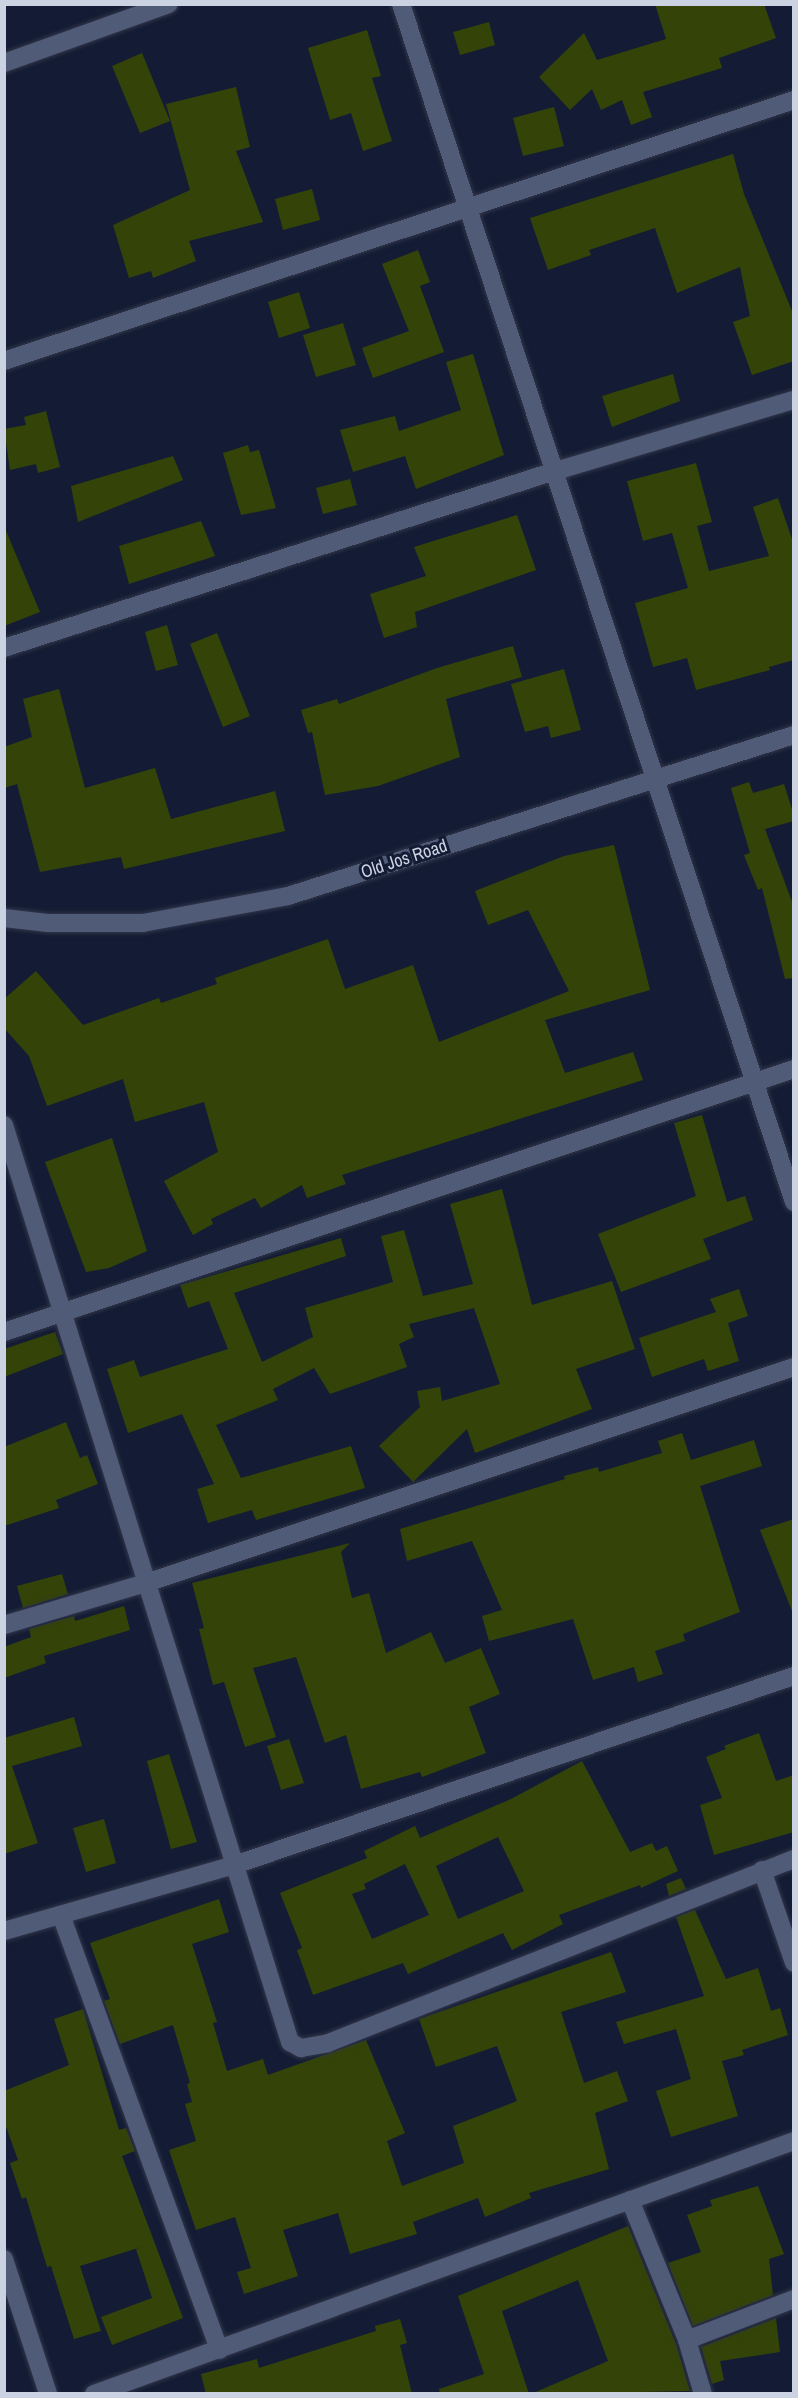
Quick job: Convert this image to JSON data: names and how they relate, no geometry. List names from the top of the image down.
{
  "streets": {
    "street": ["Old Jos Road"]
  }
}
